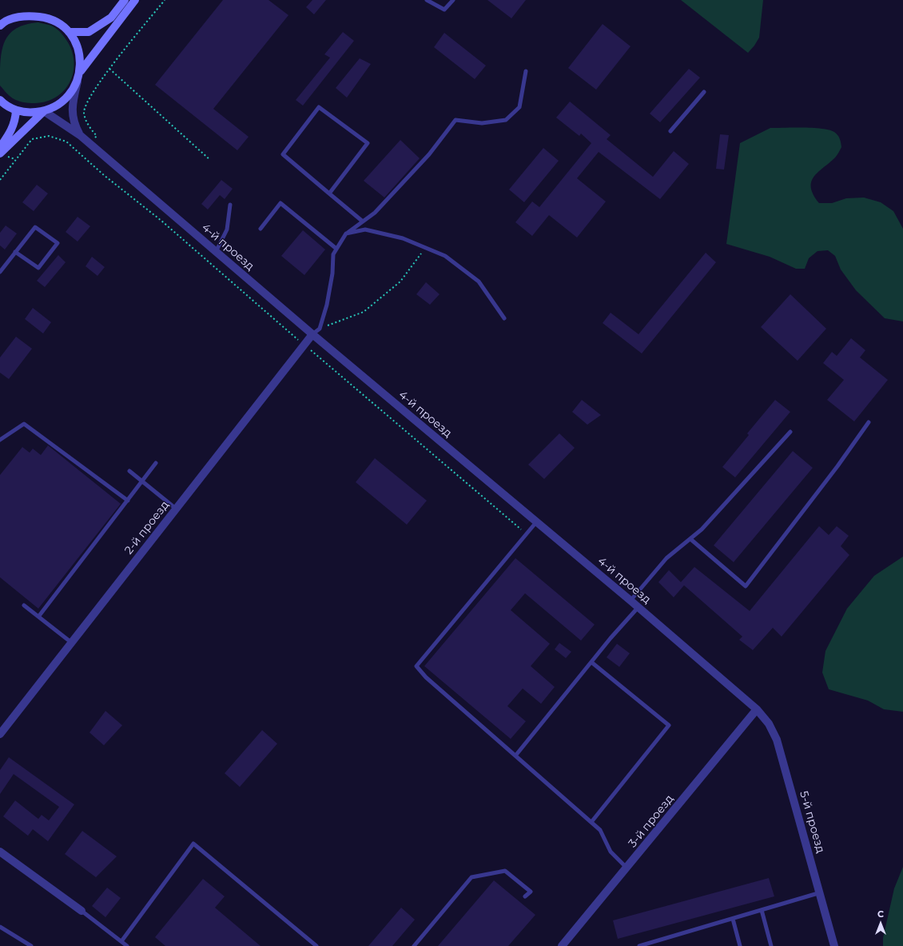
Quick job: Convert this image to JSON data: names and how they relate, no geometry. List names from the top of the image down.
{
  "streets": {
    "street": [
      "4-й проезд",
      "2-й проезд",
      "3-й проезд",
      "5-й проезд"
    ]
  },
  "crossings": [
    ["4-й проезд", "2-й проезд"],
    ["4-й проезд", "3-й проезд"],
    ["4-й проезд", "5-й проезд"],
    ["3-й проезд", "5-й проезд"]
  ],
  "north": "top"
}
